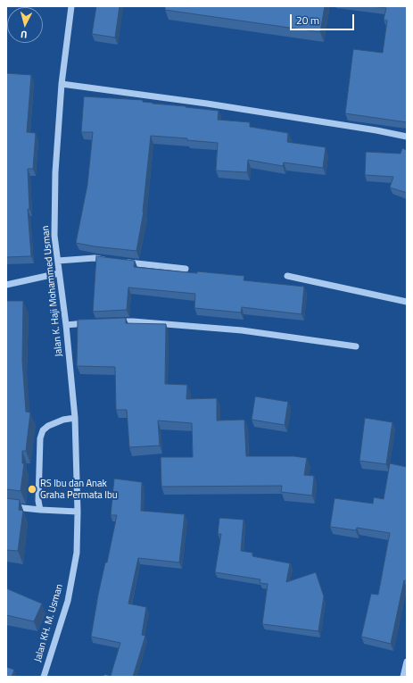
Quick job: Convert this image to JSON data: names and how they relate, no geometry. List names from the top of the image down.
{
  "streets": {
    "street": ["Jalan K. Haji Mohammed Usman", "Jalan KH. M. Usman"]
  },
  "crossings": [
    ["Jalan K. Haji Mohammed Usman", "Jalan KH. M. Usman"]
  ],
  "places": ["RS Ibu dan Anak Graha Permata Ibu"],
  "scale_bar": "20 m",
  "north": "bottom"
}
